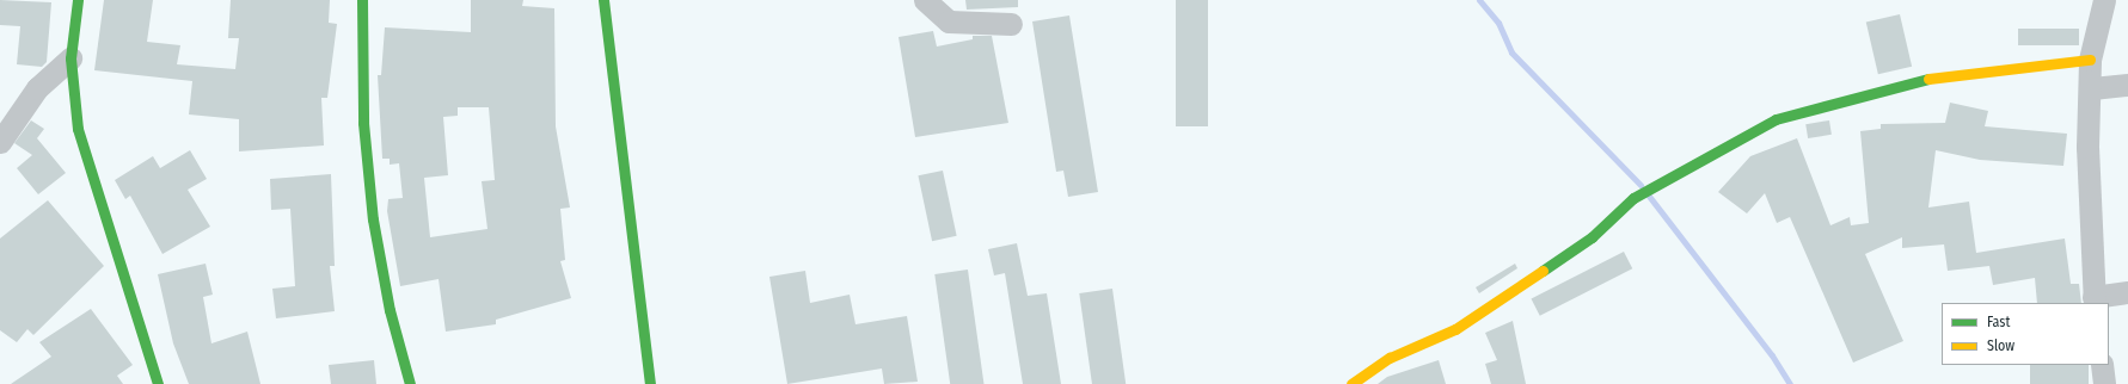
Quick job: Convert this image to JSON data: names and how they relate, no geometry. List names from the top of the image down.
{
  "legend": ["Fast", "Slow"]
}
